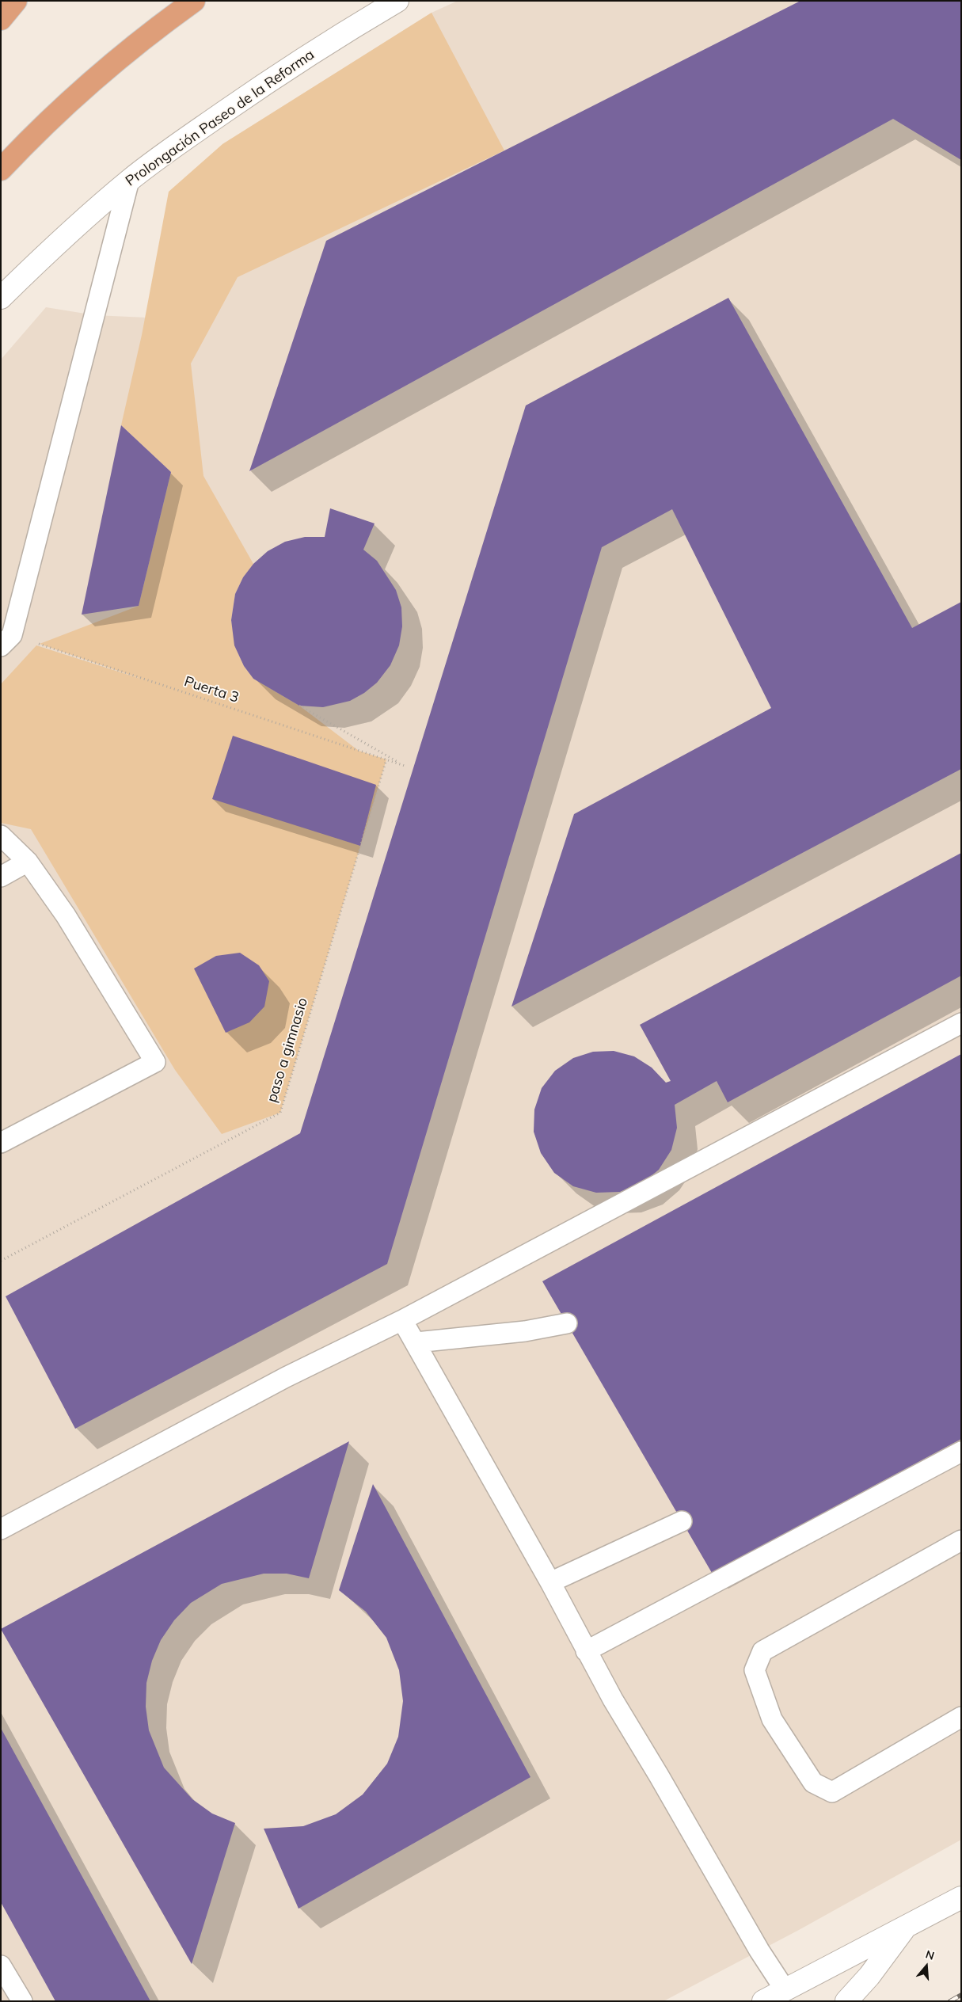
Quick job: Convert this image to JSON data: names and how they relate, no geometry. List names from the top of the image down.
{
  "streets": {
    "main road": ["Prolongación Paseo de la Reforma"],
    "path": ["Puerta 3", "paso a gimnasio"]
  },
  "crossings": [
    ["Puerta 3", "paso a gimnasio"]
  ],
  "north": "top"
}
